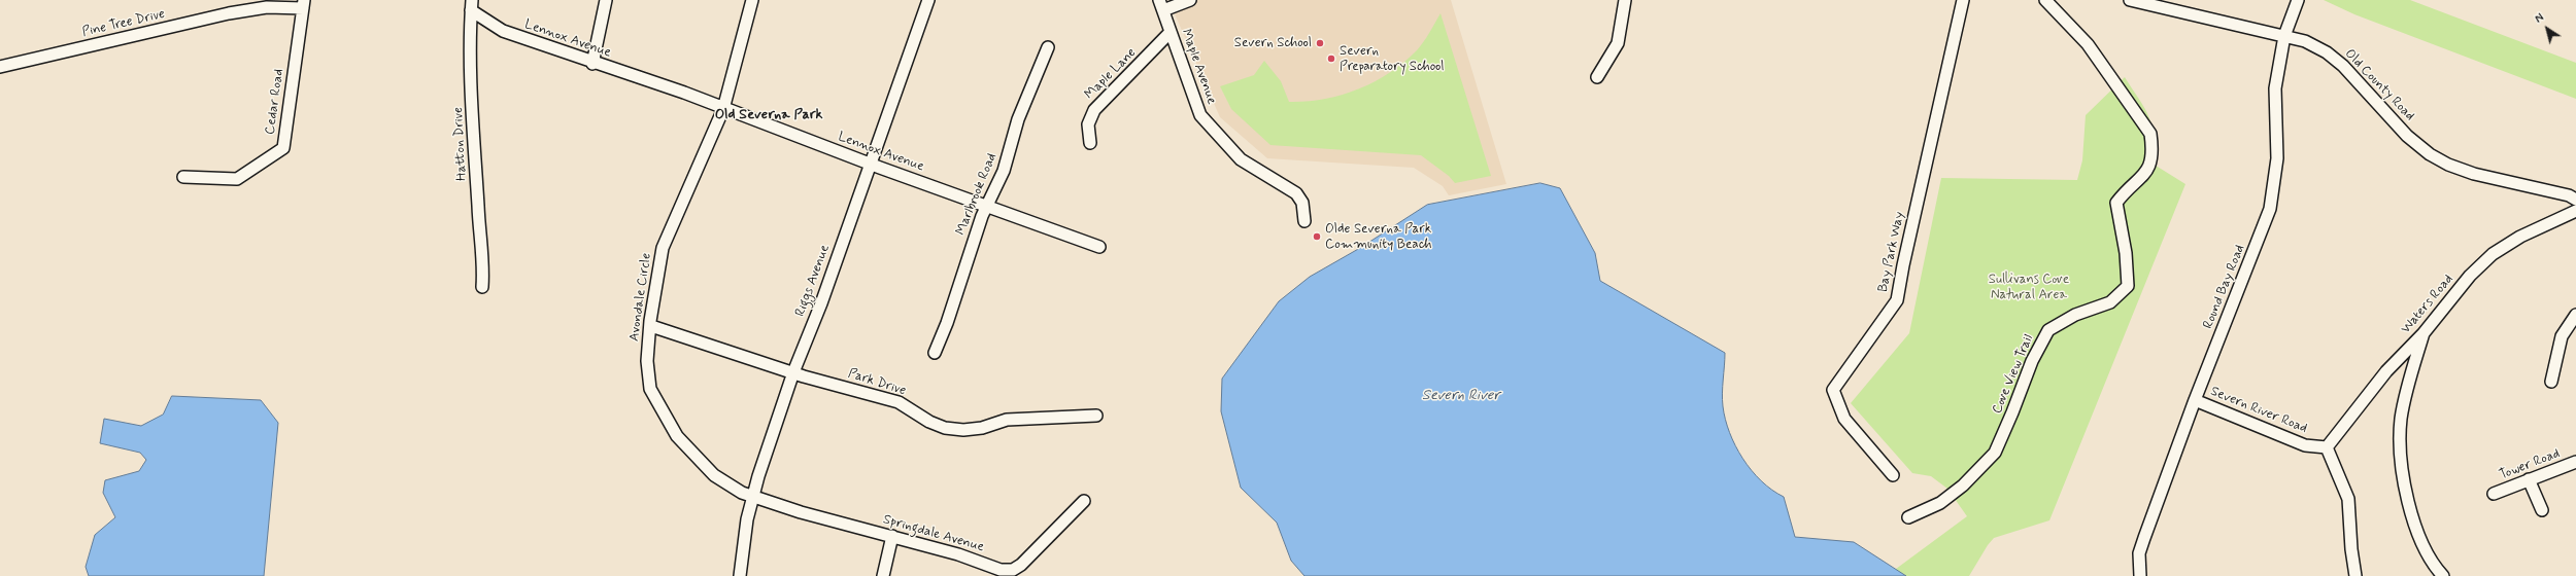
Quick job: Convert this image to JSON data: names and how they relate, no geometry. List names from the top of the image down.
{
  "streets": {
    "street": [
      "Pine Tree Drive",
      "Lennox Avenue",
      "Maple Avenue",
      "Maple Lane",
      "Old County Road",
      "Cedar Road",
      "Hatton Drive",
      "Marlbrook Road",
      "Bay Park Way",
      "Riggs Avenue",
      "Round Bay Road",
      "Avondale Circle",
      "Waters Road",
      "Cove View Trail",
      "Park Drive",
      "Severn River Road",
      "Tower Road",
      "Springdale Avenue"
    ]
  },
  "crossings": [
    ["Pine Tree Drive", "Cedar Road"],
    ["Lennox Avenue", "Hatton Drive"],
    ["Lennox Avenue", "Marlbrook Road"],
    ["Lennox Avenue", "Riggs Avenue"],
    ["Lennox Avenue", "Avondale Circle"],
    ["Maple Avenue", "Maple Lane"],
    ["Old County Road", "Round Bay Road"],
    ["Riggs Avenue", "Avondale Circle"],
    ["Riggs Avenue", "Park Drive"],
    ["Riggs Avenue", "Springdale Avenue"],
    ["Round Bay Road", "Severn River Road"],
    ["Avondale Circle", "Park Drive"],
    ["Avondale Circle", "Springdale Avenue"],
    ["Waters Road", "Severn River Road"]
  ],
  "districts": ["Old Severna Park"],
  "water": ["Severn River"],
  "parks": ["Sullivans Cove Natural Area"],
  "places": ["Severn School", "Severn Preparatory School", "Olde Severna Park Community Beach"],
  "north": "top left"
}
